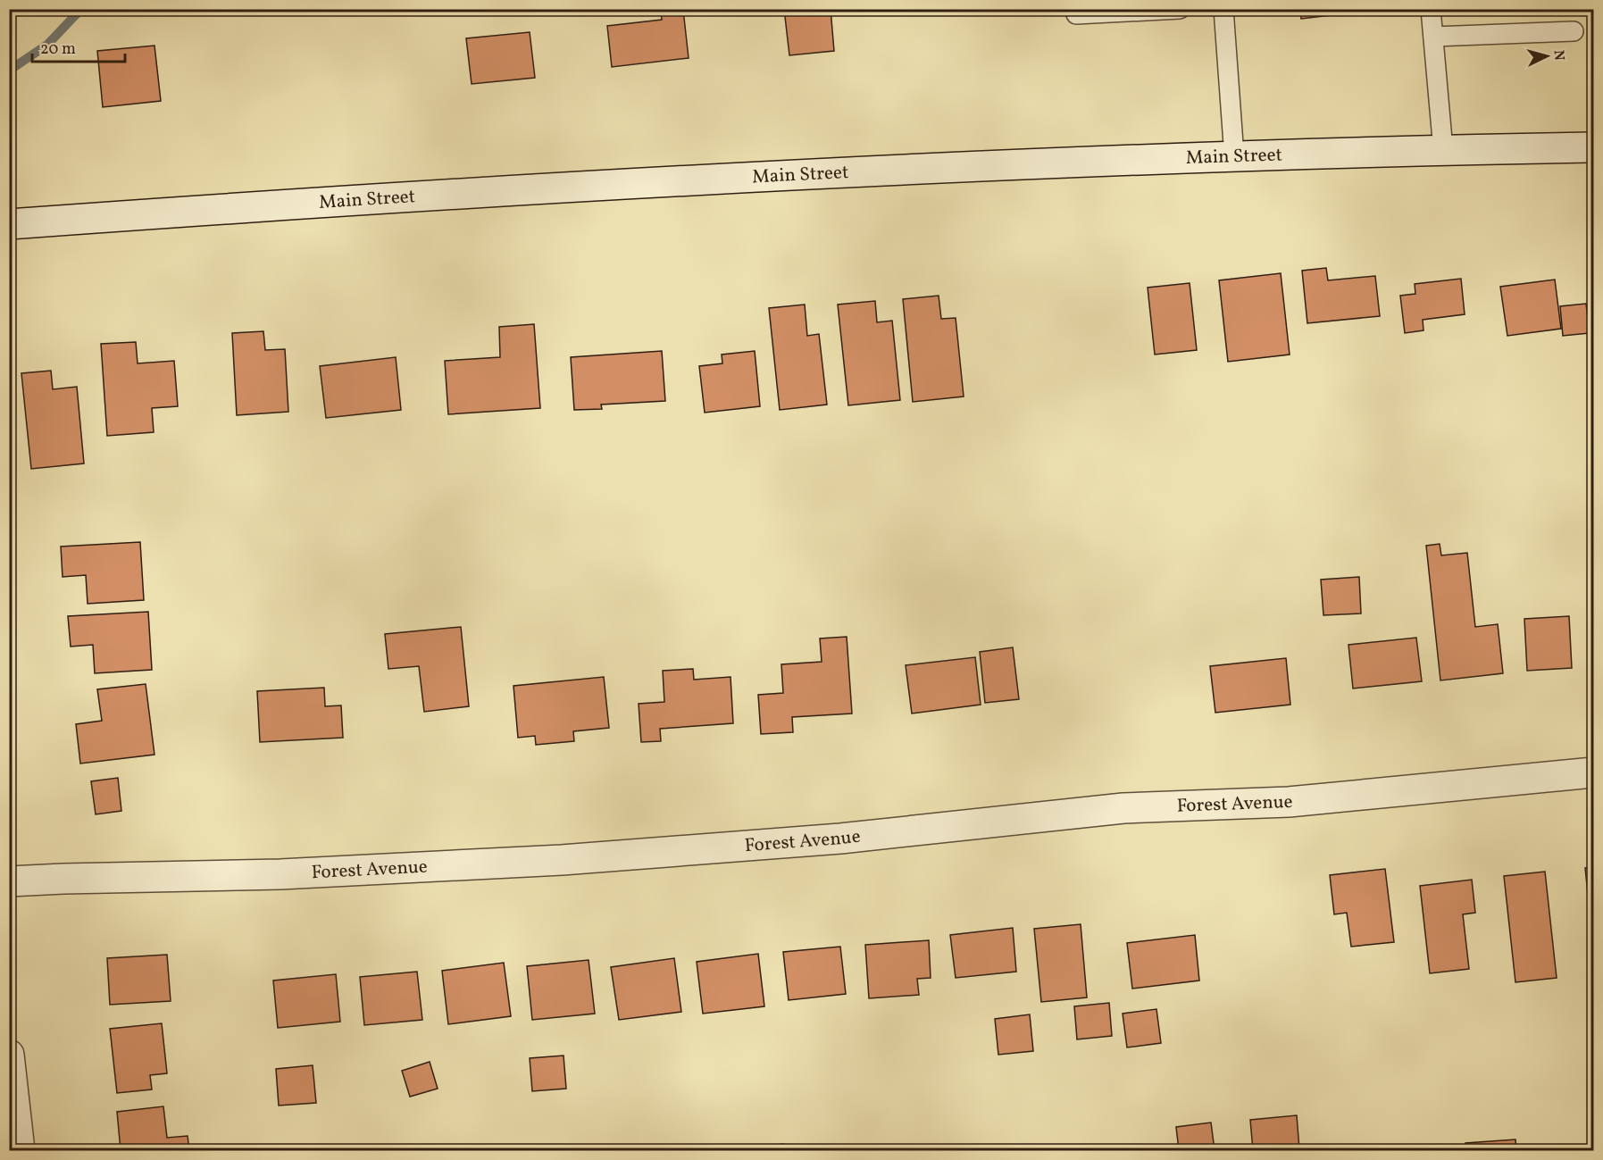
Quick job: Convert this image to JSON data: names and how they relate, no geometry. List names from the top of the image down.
{
  "streets": {
    "street": ["Main Street", "Forest Avenue"]
  },
  "scale_bar": "20 m",
  "north": "right"
}
